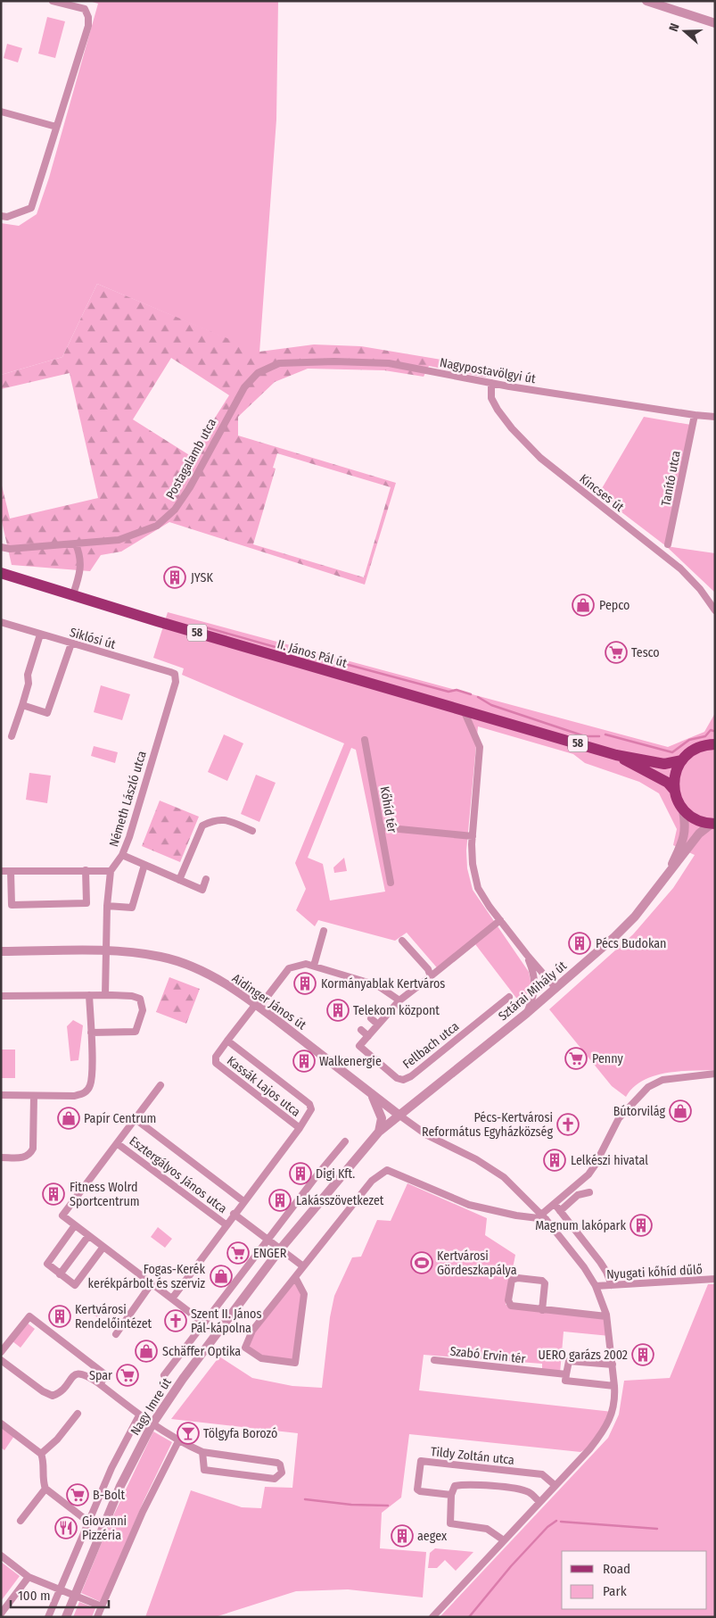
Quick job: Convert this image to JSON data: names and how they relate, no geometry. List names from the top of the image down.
{
  "streets": {
    "main road": ["58", "II. János Pál út"],
    "street": [
      "Nagypostavölgyi út",
      "Postagalamb utca",
      "Tanító utca",
      "Kincses út",
      "Siklósi út",
      "Németh László utca",
      "Kőhíd tér",
      "Sztárai Mihály út",
      "Aidinger János út",
      "Fellbach utca",
      "Kassák Lajos utca",
      "Esztergályos János utca",
      "Nyugati kőhíd dűlő",
      "Szabó Ervin tér",
      "Nagy Imre út",
      "Tildy Zoltán utca"
    ]
  },
  "crossings": [
    ["Nagypostavölgyi út", "Postagalamb utca"],
    ["Nagypostavölgyi út", "Tanító utca"],
    ["Nagypostavölgyi út", "Kincses út"],
    ["58", "II. János Pál út"],
    ["58", "Sztárai Mihály út"],
    ["Siklósi út", "Németh László utca"],
    ["Sztárai Mihály út", "Aidinger János út"],
    ["Sztárai Mihály út", "Nagy Imre út"],
    ["Aidinger János út", "Kassák Lajos utca"],
    ["Aidinger János út", "Nagy Imre út"]
  ],
  "places": {
    "building": [
      "JYSK",
      "Pécs Budokan",
      "Kormányablak Kertváros",
      "Telekom központ",
      "Walkenergie",
      "Lelkészi hivatal",
      "Digi Kft.",
      "Fitness Wolrd Sportcentrum",
      "Lakásszövetkezet",
      "Magnum lakópark",
      "Kertvárosi Rendelőintézet",
      "UERO garázs 2002",
      "aegex"
    ],
    "shop": [
      "Pepco",
      "Bútorvilág",
      "Papír Centrum",
      "Fogas-Kerék kerékpárbolt és szerviz",
      "Schäffer Optika"
    ],
    "supermarket": [
      "Tesco",
      "Penny",
      "ENGER",
      "Spar",
      "B-Bolt"
    ],
    "church": ["Pécs-Kertvárosi Református Egyházközség", "Szent II. János Pál-kápolna"],
    "sports": ["Kertvárosi Gördeszkapálya"],
    "bar": ["Tölgyfa Borozó"],
    "restaurant": ["Giovanni Pizzéria"]
  },
  "legend": ["Road", "Park"],
  "scale_bar": "100 m",
  "north": "left"
}
